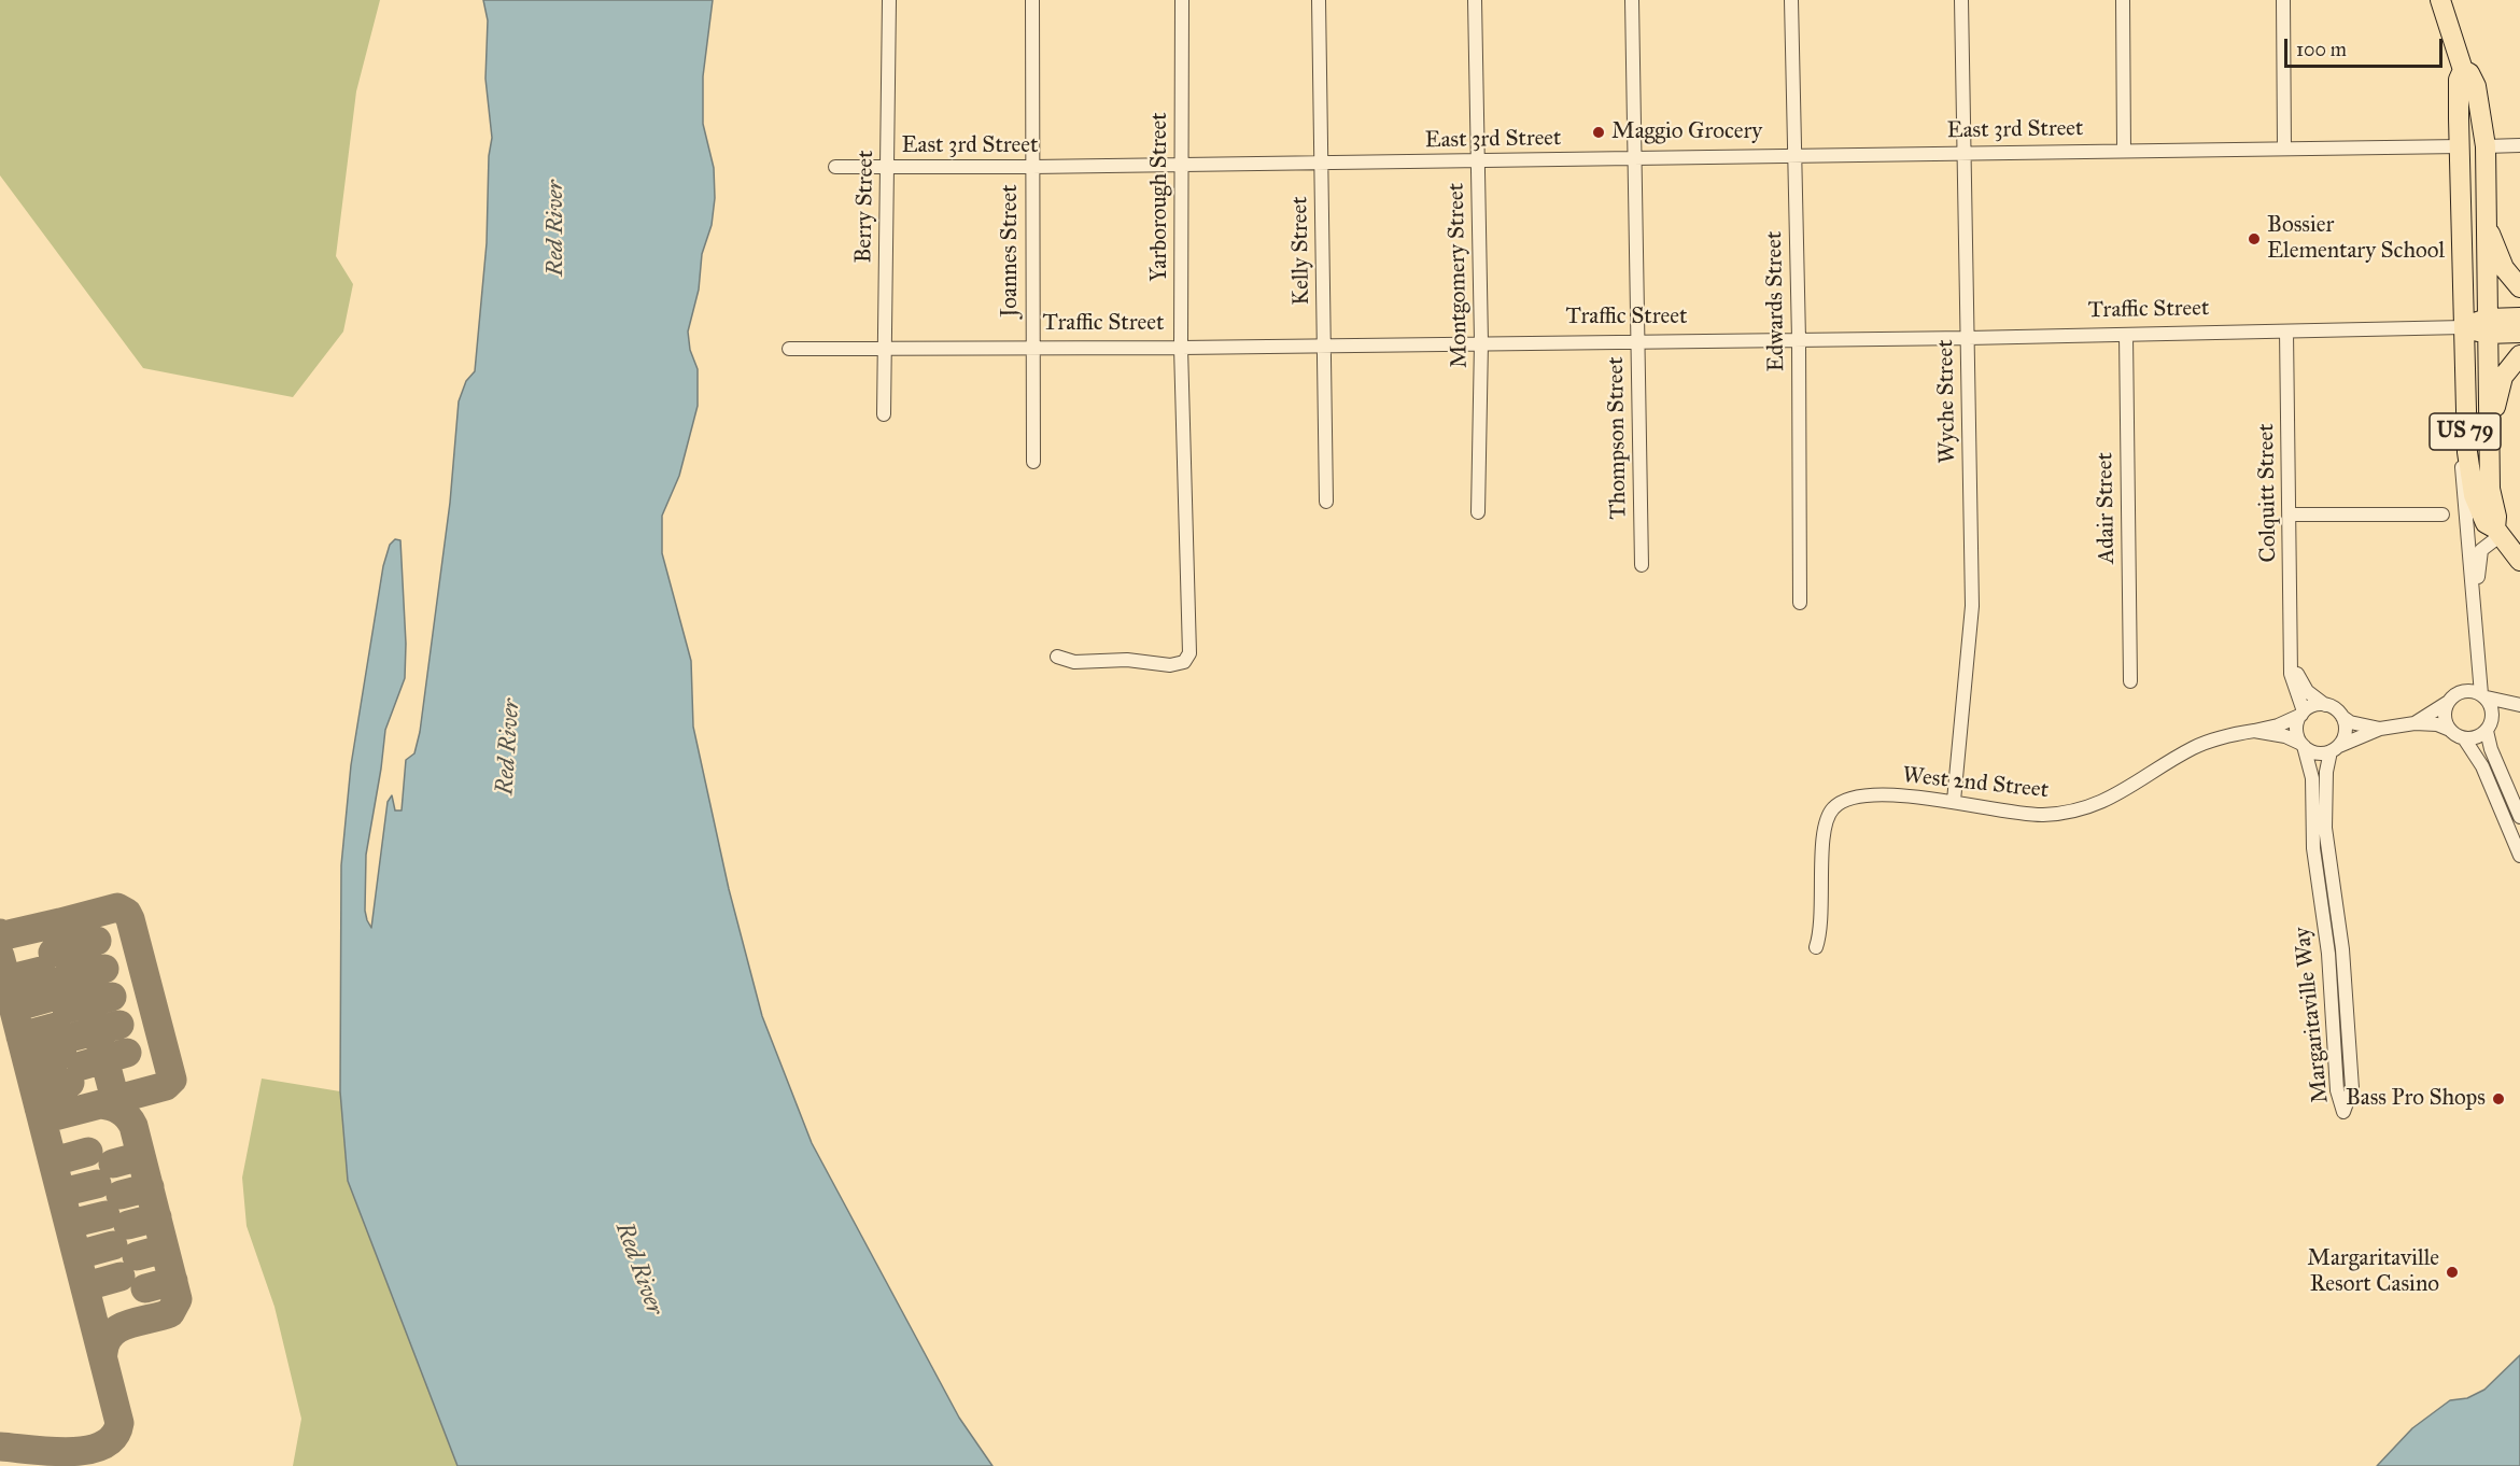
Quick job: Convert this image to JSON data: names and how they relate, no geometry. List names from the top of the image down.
{
  "streets": {
    "main road": ["Traffic Street", "US 79"],
    "street": [
      "East 3rd Street",
      "Yarborough Street",
      "Berry Street",
      "Joannes Street",
      "Kelly Street",
      "Montgomery Street",
      "Edwards Street",
      "Wyche Street",
      "Thompson Street",
      "Colquitt Street",
      "Adair Street",
      "West 2nd Street",
      "Margaritaville Way"
    ]
  },
  "crossings": [
    ["East 3rd Street", "Yarborough Street"],
    ["East 3rd Street", "Berry Street"],
    ["East 3rd Street", "Joannes Street"],
    ["East 3rd Street", "Kelly Street"],
    ["East 3rd Street", "Montgomery Street"],
    ["East 3rd Street", "Edwards Street"],
    ["East 3rd Street", "Wyche Street"],
    ["East 3rd Street", "US 79"],
    ["East 3rd Street", "Thompson Street"],
    ["Yarborough Street", "Traffic Street"],
    ["Berry Street", "Traffic Street"],
    ["Joannes Street", "Traffic Street"],
    ["Kelly Street", "Traffic Street"],
    ["Montgomery Street", "Traffic Street"],
    ["Edwards Street", "Traffic Street"],
    ["Traffic Street", "Wyche Street"],
    ["Traffic Street", "US 79"],
    ["Traffic Street", "Thompson Street"],
    ["Traffic Street", "Colquitt Street"],
    ["Traffic Street", "Adair Street"],
    ["Wyche Street", "West 2nd Street"],
    ["Colquitt Street", "West 2nd Street"],
    ["Colquitt Street", "Margaritaville Way"],
    ["West 2nd Street", "Margaritaville Way"]
  ],
  "water": ["Red River"],
  "places": [
    "Maggio Grocery",
    "Bossier Elementary School",
    "Bass Pro Shops",
    "Margaritaville Resort Casino"
  ],
  "scale_bar": "100 m"
}
